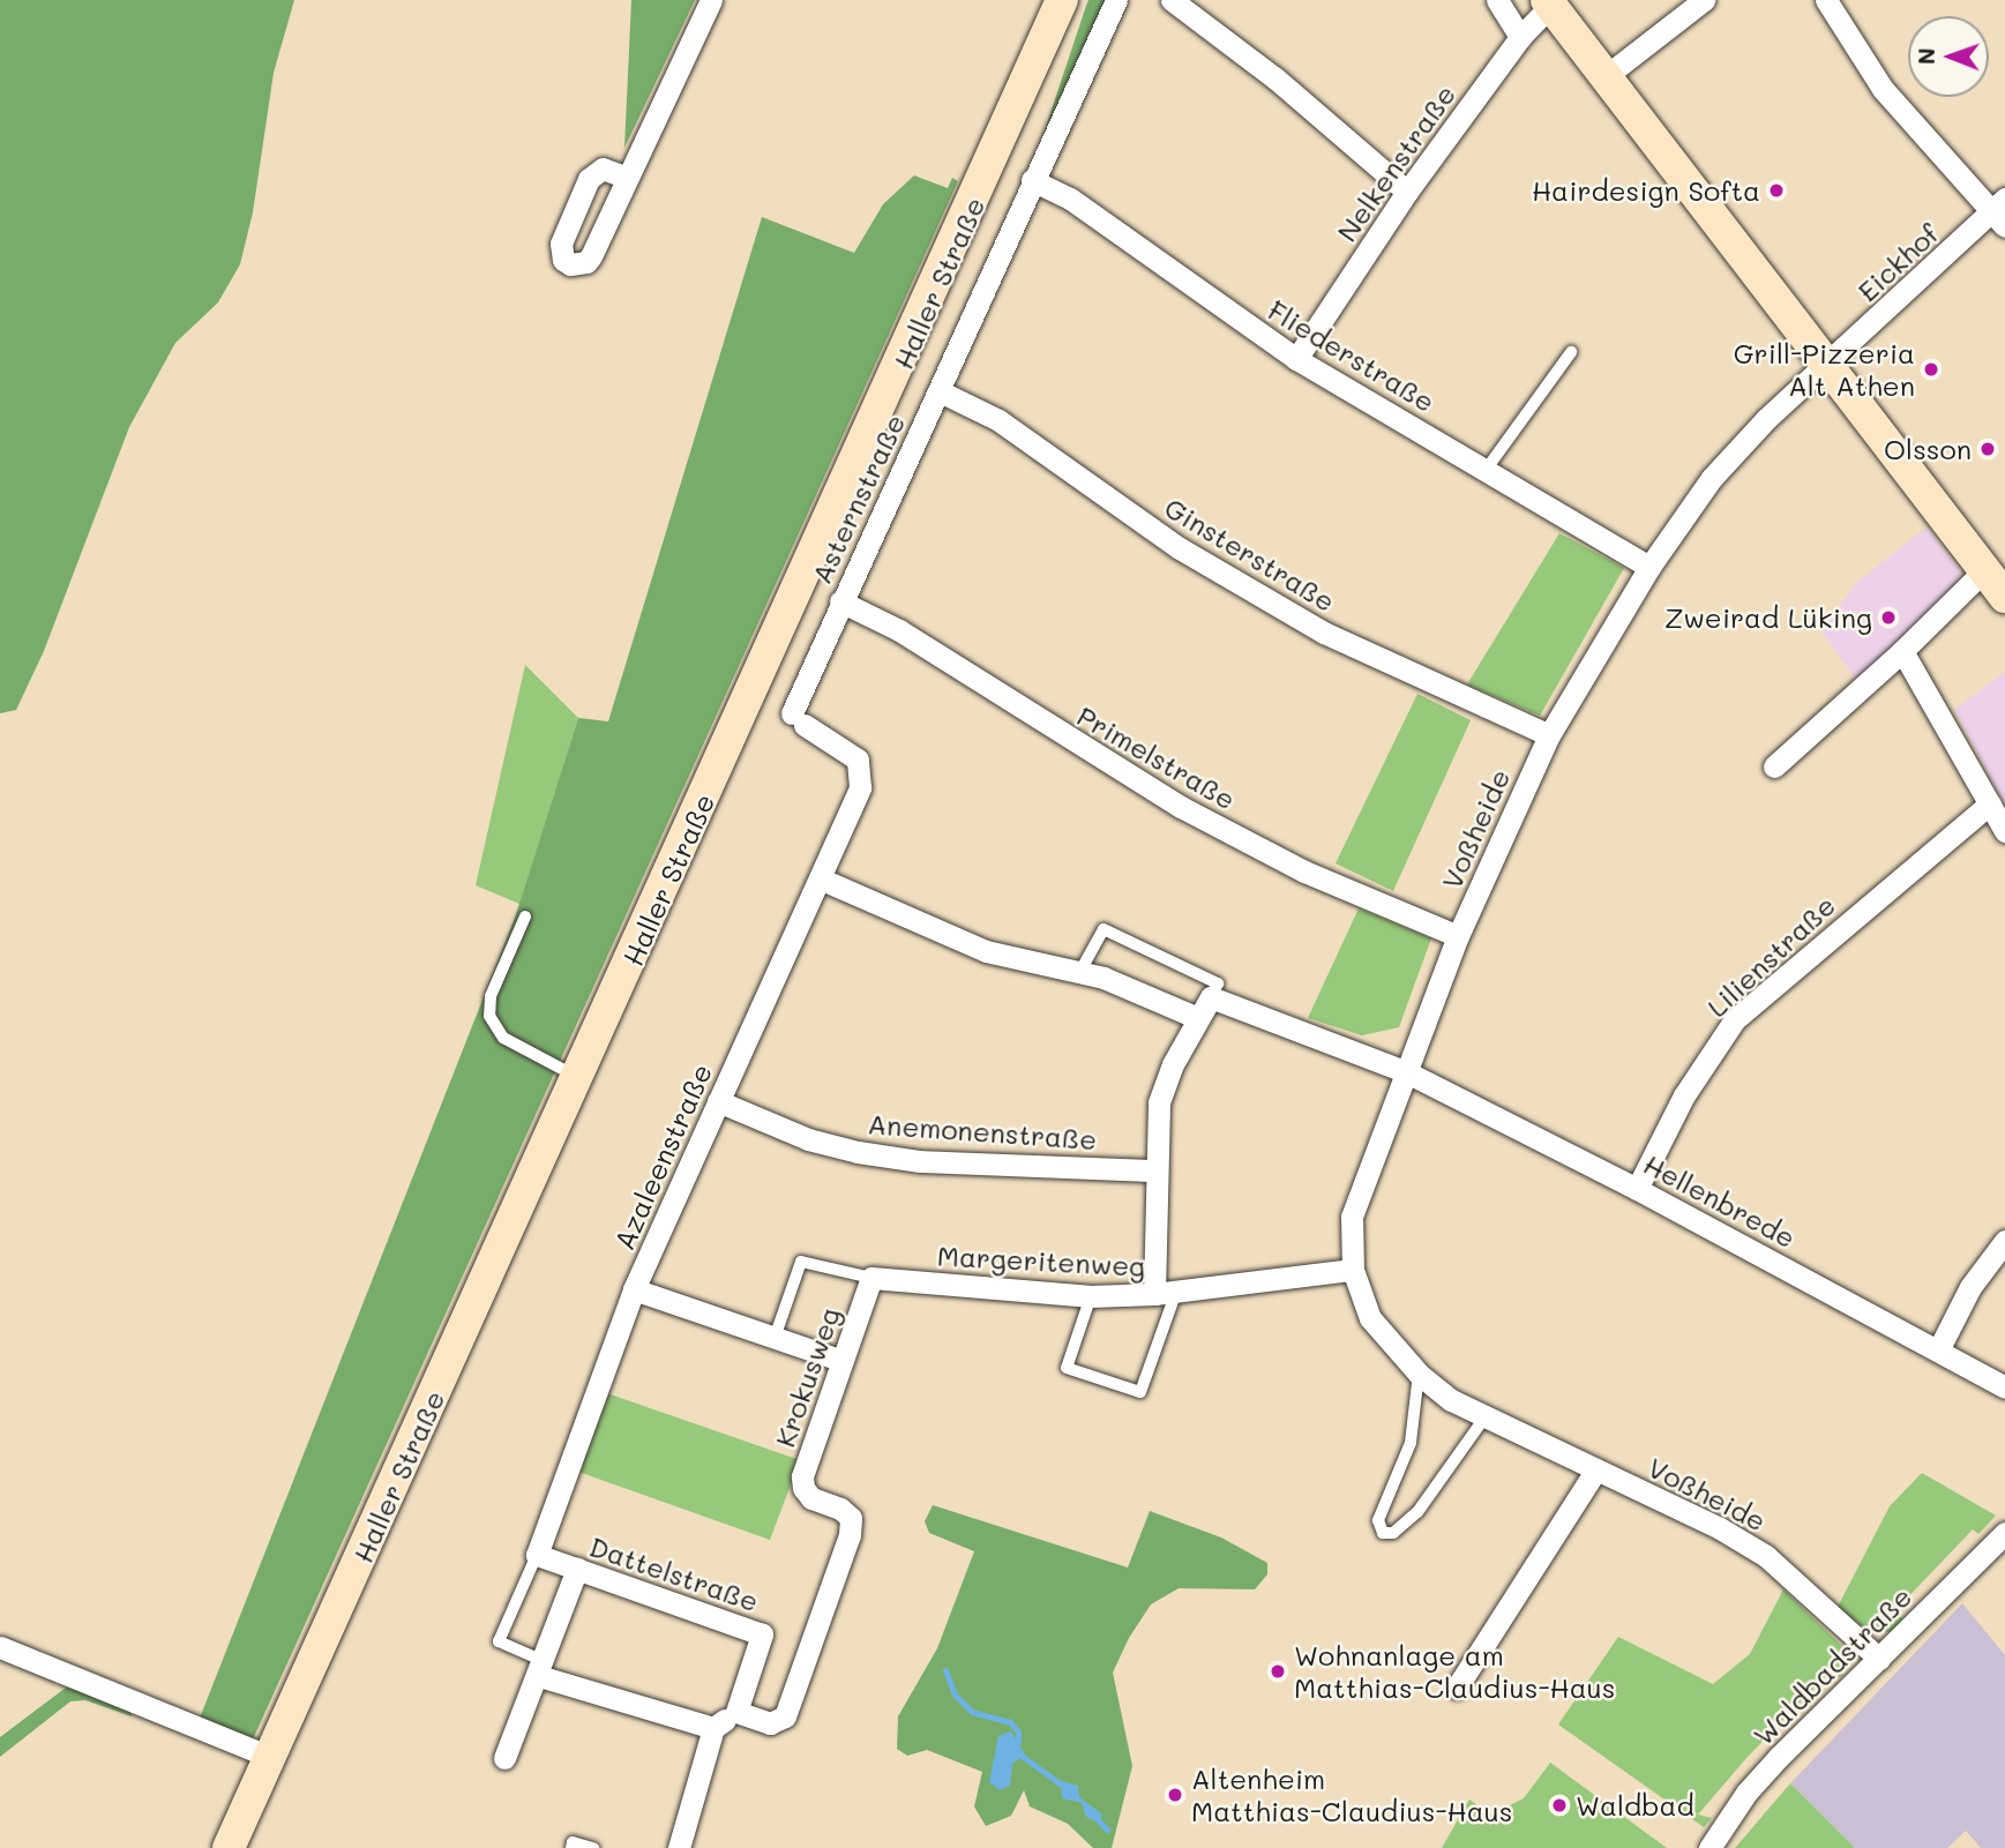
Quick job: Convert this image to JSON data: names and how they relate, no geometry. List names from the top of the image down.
{
  "streets": {
    "main road": ["Haller Straße"],
    "street": [
      "Nelkenstraße",
      "Eickhof",
      "Fliederstraße",
      "Asternstraße",
      "Ginsterstraße",
      "Primelstraße",
      "Voßheide",
      "Lilienstraße",
      "Anemonenstraße",
      "Azaleenstraße",
      "Hellenbrede",
      "Margeritenweg",
      "Krokusweg",
      "Dattelstraße",
      "Waldbadstraße"
    ]
  },
  "crossings": [
    ["Nelkenstraße", "Fliederstraße"],
    ["Eickhof", "Voßheide"],
    ["Fliederstraße", "Asternstraße"],
    ["Fliederstraße", "Voßheide"],
    ["Asternstraße", "Ginsterstraße"],
    ["Asternstraße", "Primelstraße"],
    ["Asternstraße", "Azaleenstraße"],
    ["Ginsterstraße", "Voßheide"],
    ["Primelstraße", "Voßheide"],
    ["Voßheide", "Hellenbrede"],
    ["Voßheide", "Margeritenweg"],
    ["Voßheide", "Waldbadstraße"],
    ["Lilienstraße", "Hellenbrede"],
    ["Anemonenstraße", "Azaleenstraße"],
    ["Azaleenstraße", "Dattelstraße"],
    ["Margeritenweg", "Krokusweg"],
    ["Krokusweg", "Dattelstraße"]
  ],
  "places": [
    "Hairdesign Softa",
    "Grill-Pizzeria Alt Athen",
    "Olsson",
    "Zweirad Lüking",
    "Wohnanlage am Matthias-Claudius-Haus",
    "Altenheim Matthias-Claudius-Haus",
    "Waldbad"
  ],
  "north": "left"
}
